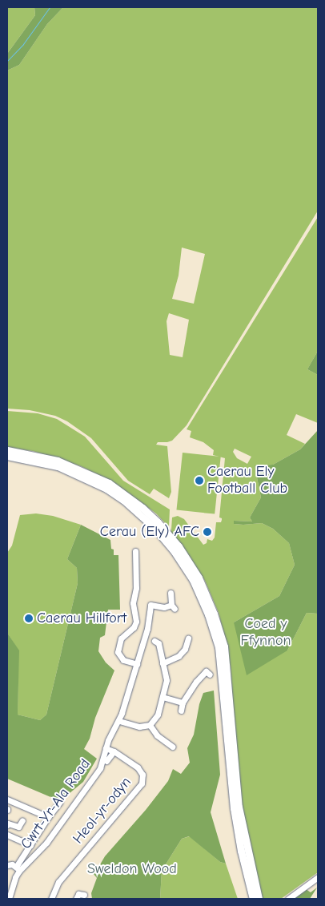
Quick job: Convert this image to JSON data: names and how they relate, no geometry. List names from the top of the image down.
{
  "streets": {
    "street": ["Cwrt-Yr-Ala Road", "Heol-yr-odyn"]
  },
  "crossings": [
    ["Cwrt-Yr-Ala Road", "Heol-yr-odyn"]
  ],
  "parks": ["Coed y Ffynnon", "Sweldon Wood"],
  "places": ["Caerau Ely Football Club", "Cerau (Ely) AFC", "Caerau Hillfort"]
}
